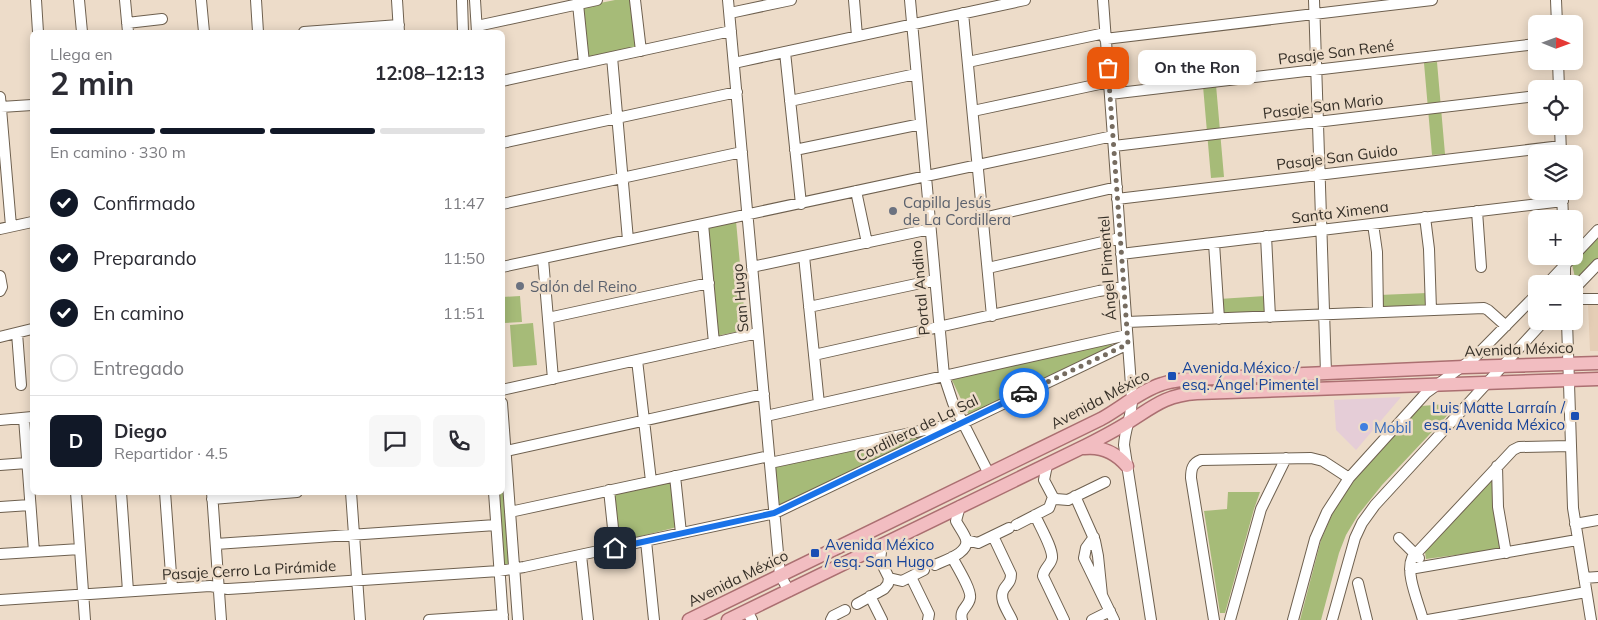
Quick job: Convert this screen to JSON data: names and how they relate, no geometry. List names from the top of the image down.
{
  "streets": {
    "main road": ["Avenida México"],
    "street": [
      "Pasaje San René",
      "Pasaje San Mario",
      "Pasaje San Guido",
      "Santa Ximena",
      "Ángel Pimentel",
      "Portal Andino",
      "San Hugo",
      "Cordillera de La Sal",
      "Pasaje Cerro La Pirámide"
    ]
  },
  "crossings": [
    ["Pasaje San René", "Ángel Pimentel"],
    ["Pasaje San Mario", "Ángel Pimentel"],
    ["Pasaje San Mario", "Portal Andino"],
    ["Pasaje San Mario", "San Hugo"],
    ["Pasaje San Guido", "Ángel Pimentel"],
    ["Santa Ximena", "Ángel Pimentel"],
    ["Ángel Pimentel", "Avenida México"],
    ["Ángel Pimentel", "Cordillera de La Sal"],
    ["Portal Andino", "Avenida México"],
    ["Portal Andino", "Cordillera de La Sal"],
    ["San Hugo", "Avenida México"],
    ["San Hugo", "Cordillera de La Sal"],
    ["Cordillera de La Sal", "Pasaje Cerro La Pirámide"]
  ],
  "places": {
    "other": [
      "On the Ron",
      "Capilla Jesús de La Cordillera",
      "Salón del Reino",
      "Mobil"
    ],
    "transit": ["Avenida México / esq. Ángel Pimentel", "Luis Matte Larraín / esq. Avenida México", "Avenida México / esq. San Hugo"]
  },
  "north": "right",
  "page": {
    "map_buttons": ["+", "−"],
    "heading": ["2 min", "Llega en", "12:08–12:13"],
    "panel": ["Diego", "Repartidor · 4.5"],
    "bubble": "On the Ron",
    "bar": "En camino · 330 m",
    "list": [
      ["Confirmado", "11:47"],
      ["Preparando", "11:50"],
      ["En camino", "11:51"],
      "Entregado"
    ],
    "round": "D"
  }
}
